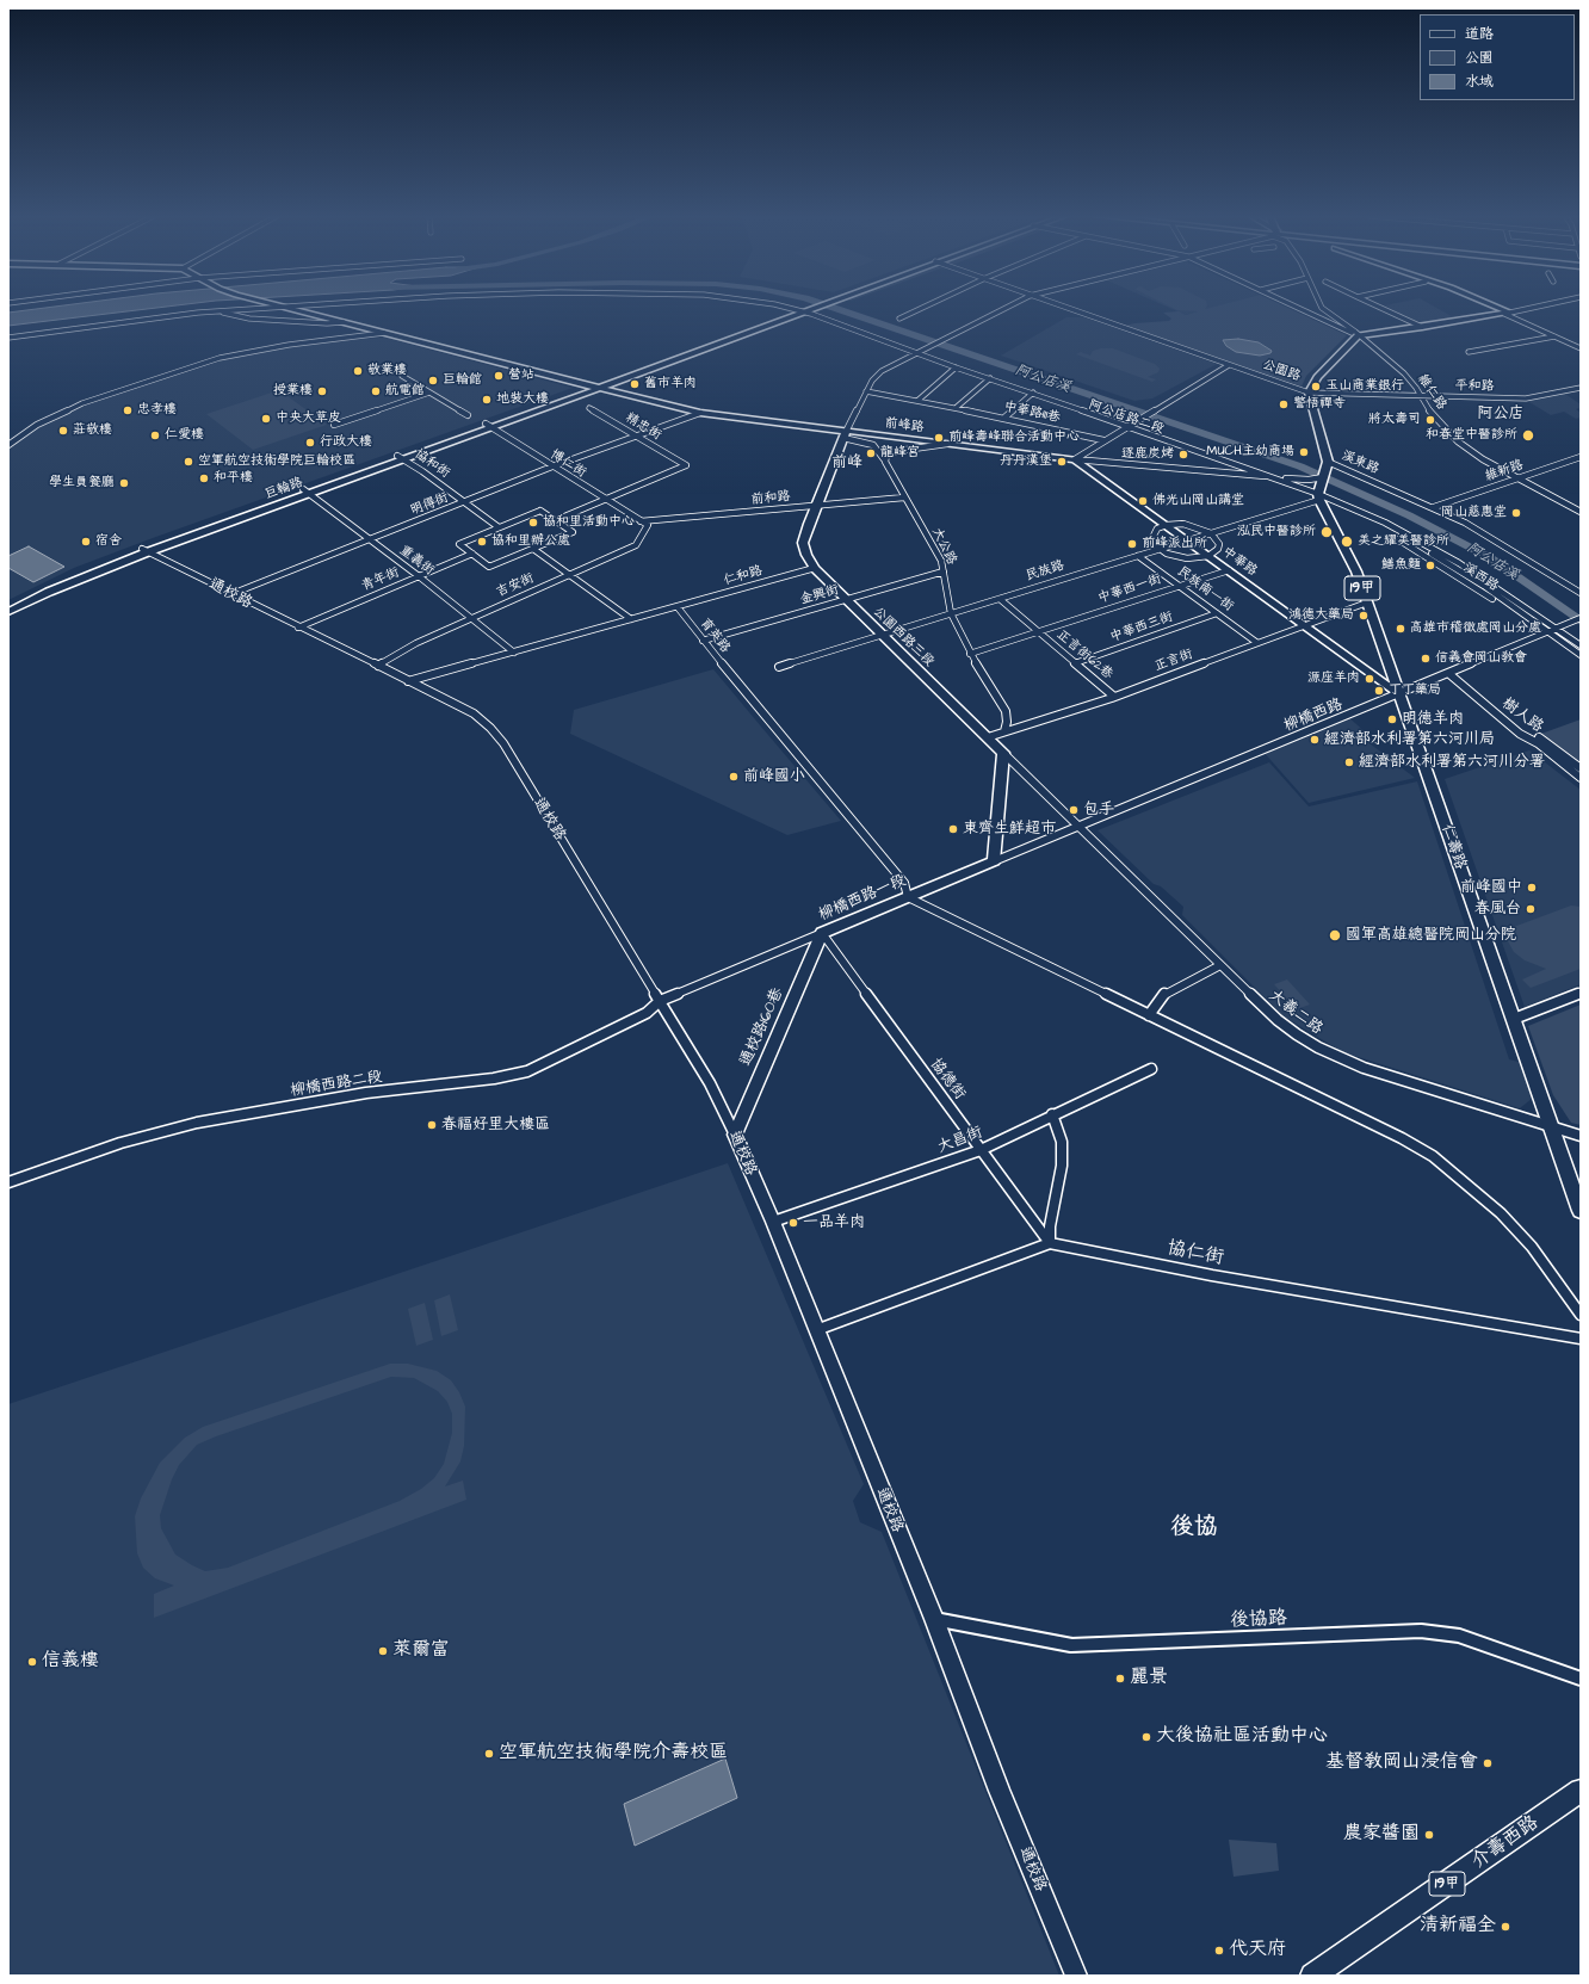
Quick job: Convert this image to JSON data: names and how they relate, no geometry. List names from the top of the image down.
{
  "streets": {
    "main road": ["19甲", "仁壽路", "介壽西路"],
    "street": [
      "公園路",
      "平和路",
      "維仁路",
      "中華路111巷",
      "阿公店路二段",
      "前峰路",
      "精忠街",
      "溪東路",
      "協和街",
      "博仁街",
      "維新路",
      "巨輪路",
      "前和路",
      "明得街",
      "大公路",
      "重義街",
      "中華路",
      "民族路",
      "仁和路",
      "溪西路",
      "青年街",
      "吉安街",
      "中華西一街",
      "民族南一街",
      "通校路",
      "金興街",
      "中華西三街",
      "育英路",
      "公園西路三段",
      "正言街62巷",
      "正言街",
      "柳橋西路",
      "樹人路",
      "柳橋西路一段",
      "大義二路",
      "通校路160巷",
      "協德街",
      "柳橋西路二段",
      "大昌街",
      "協仁街",
      "後協路"
    ]
  },
  "crossings": [
    ["公園路", "平和路"],
    ["公園路", "19甲"],
    ["平和路", "維仁路"],
    ["平和路", "19甲"],
    ["維仁路", "維新路"],
    ["阿公店路二段", "前峰路"],
    ["阿公店路二段", "溪東路"],
    ["阿公店路二段", "巨輪路"],
    ["阿公店路二段", "民族路"],
    ["阿公店路二段", "19甲"],
    ["阿公店路二段", "柳橋西路"],
    ["阿公店路二段", "仁壽路"],
    ["前峰路", "溪東路"],
    ["前峰路", "巨輪路"],
    ["前峰路", "明得街"],
    ["前峰路", "中華路"],
    ["前峰路", "民族路"],
    ["前峰路", "19甲"],
    ["前峰路", "公園西路三段"],
    ["前峰路", "仁壽路"],
    ["精忠街", "博仁街"],
    ["精忠街", "明得街"],
    ["溪東路", "維新路"],
    ["溪東路", "民族路"],
    ["溪東路", "19甲"],
    ["溪東路", "仁壽路"],
    ["協和街", "巨輪路"],
    ["協和街", "明得街"],
    ["博仁街", "巨輪路"],
    ["博仁街", "前和路"],
    ["博仁街", "明得街"],
    ["博仁街", "吉安街"],
    ["巨輪路", "重義街"],
    ["巨輪路", "通校路"],
    ["前和路", "大公路"],
    ["前和路", "吉安街"],
    ["前和路", "公園西路三段"],
    ["明得街", "重義街"],
    ["明得街", "通校路"],
    ["大公路", "民族路"],
    ["大公路", "中華西一街"],
    ["大公路", "金興街"],
    ["大公路", "正言街"],
    ["重義街", "青年街"],
    ["重義街", "吉安街"],
    ["中華路", "民族路"],
    ["中華路", "中華西一街"],
    ["中華路", "正言街"],
    ["中華路", "柳橋西路"],
    ["中華路", "仁壽路"],
    ["民族路", "19甲"],
    ["民族路", "民族南一街"],
    ["民族路", "公園西路三段"],
    ["民族路", "正言街62巷"],
    ["民族路", "仁壽路"],
    ["仁和路", "育英路"],
    ["仁和路", "公園西路三段"],
    ["青年街", "通校路"],
    ["吉安街", "通校路"],
    ["19甲", "仁壽路"],
    ["中華西一街", "民族南一街"],
    ["中華西一街", "正言街62巷"],
    ["民族南一街", "中華西三街"],
    ["民族南一街", "正言街"],
    ["通校路", "柳橋西路一段"],
    ["通校路", "通校路160巷"],
    ["通校路", "柳橋西路二段"],
    ["通校路", "大昌街"],
    ["通校路", "後協路"],
    ["金興街", "育英路"],
    ["金興街", "公園西路三段"],
    ["中華西三街", "正言街62巷"],
    ["育英路", "柳橋西路一段"],
    ["公園西路三段", "正言街"],
    ["公園西路三段", "柳橋西路"],
    ["公園西路三段", "柳橋西路一段"],
    ["公園西路三段", "大義二路"],
    ["正言街62巷", "正言街"],
    ["正言街", "仁壽路"],
    ["柳橋西路", "樹人路"],
    ["柳橋西路", "仁壽路"],
    ["柳橋西路", "柳橋西路一段"],
    ["柳橋西路", "大義二路"],
    ["仁壽路", "大義二路"],
    ["柳橋西路一段", "大義二路"],
    ["柳橋西路一段", "通校路160巷"],
    ["柳橋西路一段", "協德街"],
    ["柳橋西路一段", "柳橋西路二段"],
    ["通校路160巷", "協德街"],
    ["協德街", "大昌街"],
    ["協德街", "協仁街"]
  ],
  "districts": ["阿公店", "前峰", "後協"],
  "water": ["阿公店溪"],
  "places": [
    "敬業樓",
    "營站",
    "巨輪館",
    "舊市羊肉",
    "玉山商業銀行",
    "授業樓",
    "航電館",
    "地裝大樓",
    "警悟禪寺",
    "忠孝樓",
    "中央大草皮",
    "將太壽司",
    "莊敬樓",
    "仁愛樓",
    "和春堂中醫診所",
    "前峰壽峰聯合活動中心",
    "行政大樓",
    "MUCH主幼商場",
    "龍峰宮",
    "逐鹿炭烤",
    "空軍航空技術學院巨輪校區",
    "丹丹漢堡",
    "和平樓",
    "學生員餐廳",
    "佛光山岡山講堂",
    "岡山慈惠堂",
    "協和里活動中心",
    "泓民中醫診所",
    "宿舍",
    "協和里辦公處",
    "美之耀美醫診所",
    "前峰派出所",
    "鱔魚麵",
    "鴻德大藥局",
    "高雄市稽徵處岡山分處",
    "信義會岡山教會",
    "源座羊肉",
    "丁丁藥局",
    "明德羊肉",
    "經濟部水利署第六河川局",
    "經濟部水利署第六河川分署",
    "前峰國小",
    "包手",
    "東齊生鮮超市",
    "前峰國中",
    "春風台",
    "國軍高雄總醫院岡山分院",
    "春福好里大樓區",
    "一品羊肉",
    "萊爾富",
    "信義樓",
    "麗景",
    "大後協社區活動中心",
    "空軍航空技術學院介壽校區",
    "基督教岡山浸信會",
    "農家醬園",
    "清新福全",
    "代天府"
  ],
  "legend": ["道路", "公園", "水域"]
}
